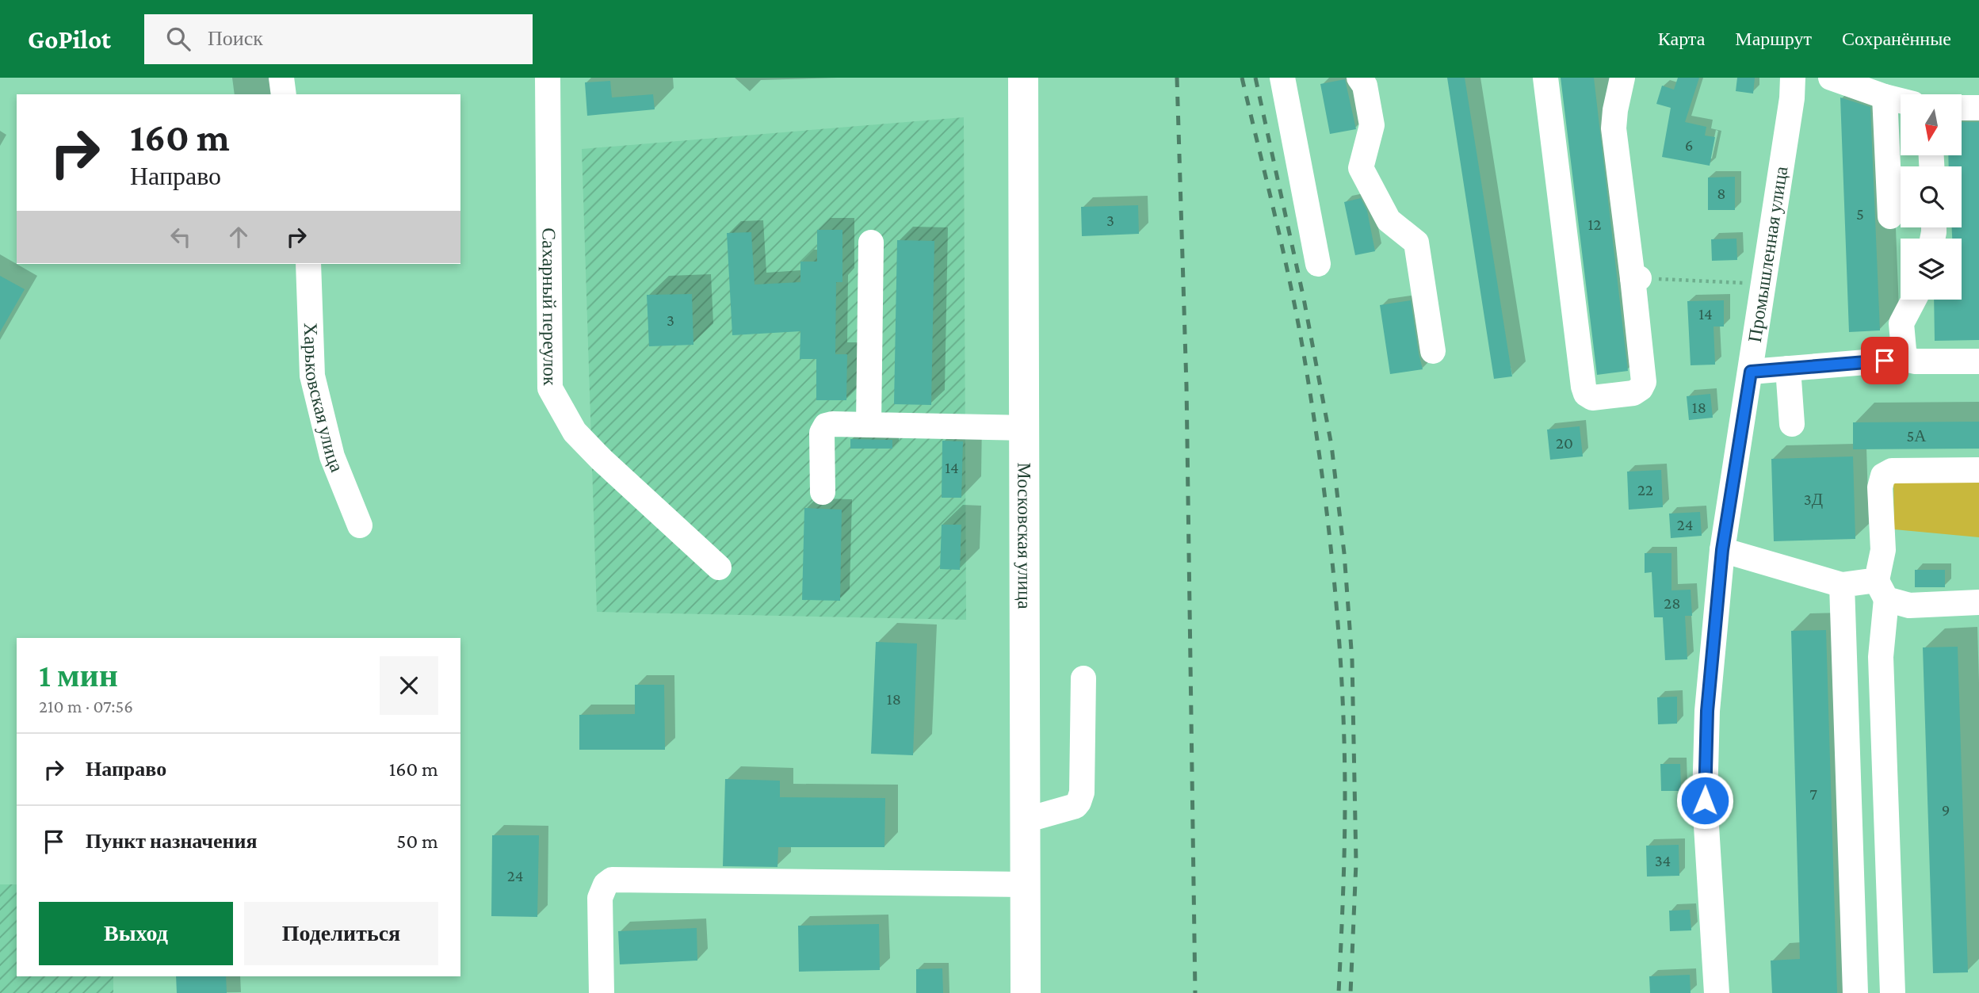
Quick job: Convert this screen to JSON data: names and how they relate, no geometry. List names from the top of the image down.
{
  "streets": {
    "main road": ["Московская улица"],
    "street": ["Промышленная улица", "Сахарный переулок", "Харьковская улица"]
  },
  "house_numbers": [
    "6",
    "8",
    "5",
    "3",
    "12",
    "14",
    "3",
    "18",
    "5А",
    "20",
    "14",
    "22",
    "3Д",
    "24",
    "28",
    "18",
    "7",
    "9",
    "34",
    "24"
  ],
  "north": "bottom",
  "page": {
    "header": "GoPilot",
    "search": "Поиск",
    "nav": ["Карта", "Маршрут", "Сохранённые"],
    "turn": ["160 m", "Направо"],
    "heading": ["1 мин", "210 m · 07:56"],
    "list": [
      {
        "name": "Направо",
        "value": "160 m"
      },
      {
        "name": "Пункт назначения",
        "value": "50 m"
      }
    ],
    "buttons": ["Выход", "Поделиться"]
  }
}
